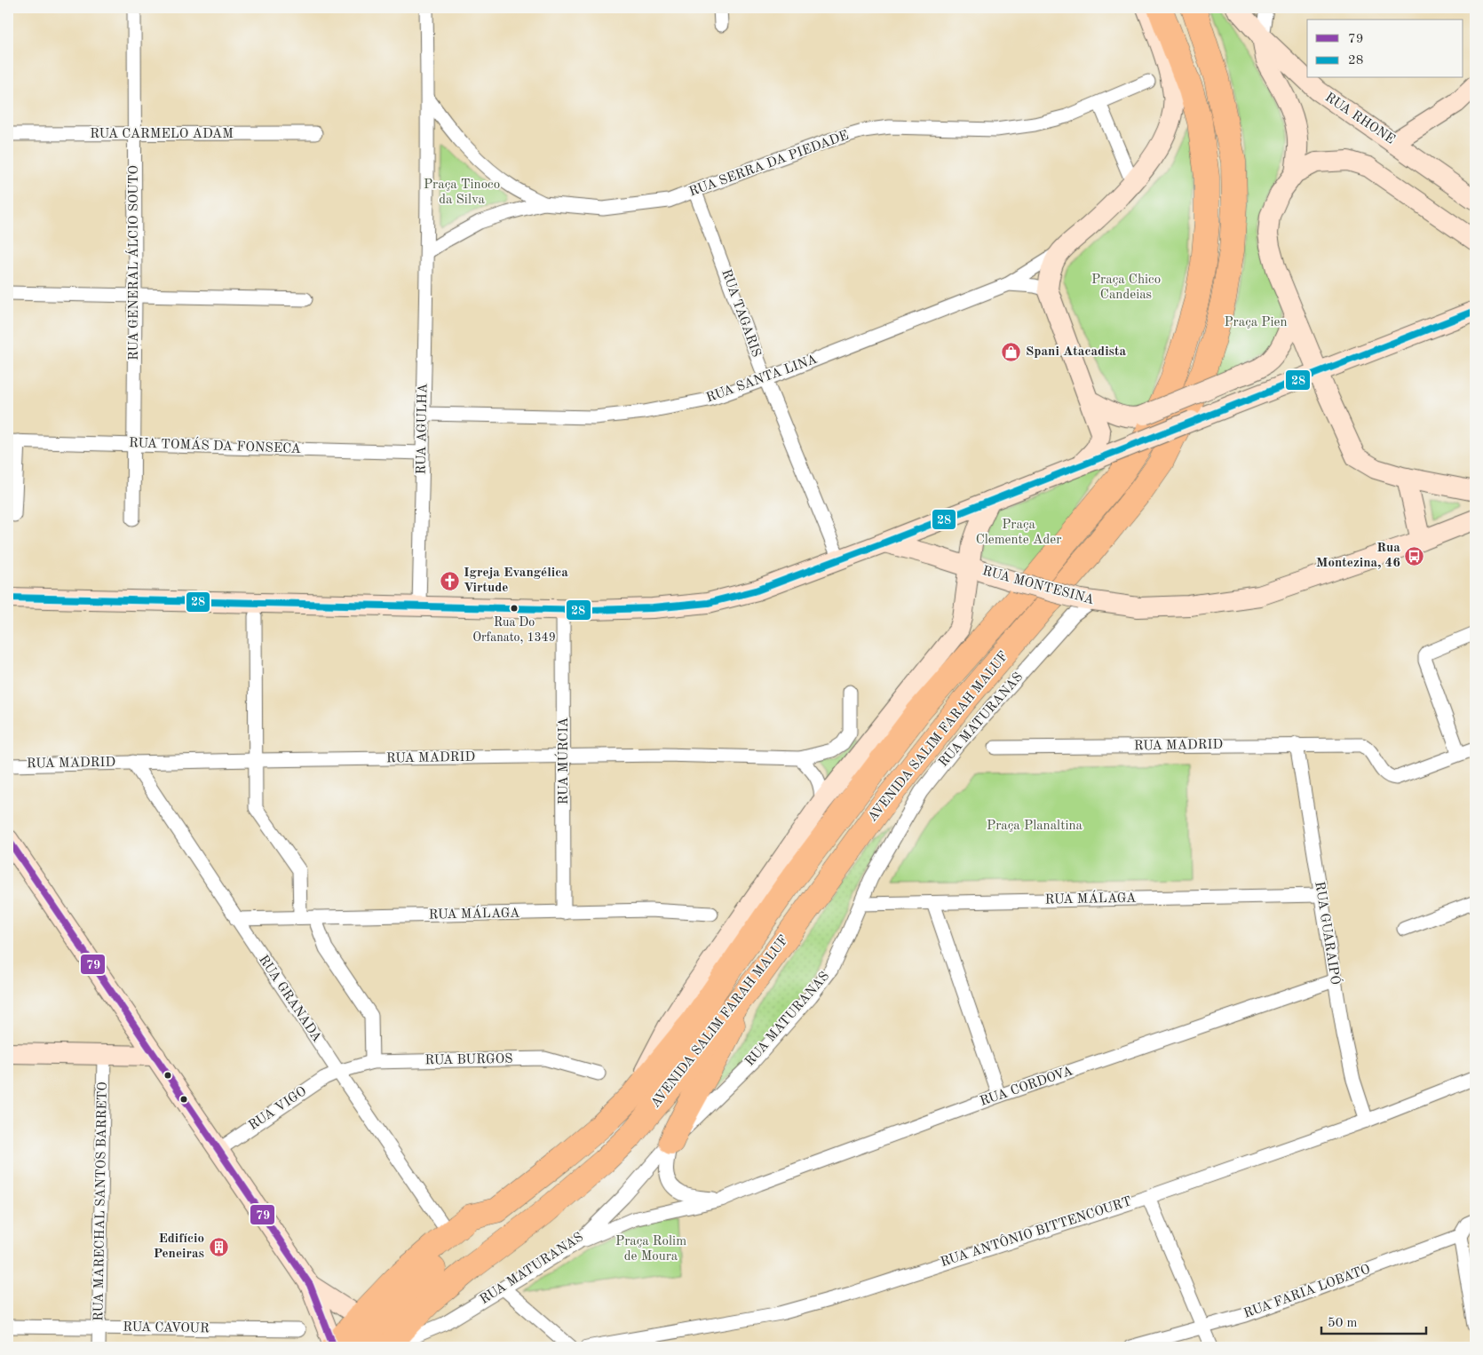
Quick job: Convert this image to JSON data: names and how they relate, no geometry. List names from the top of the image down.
{
  "streets": {
    "highway": ["AVENIDA SALIM FARAH MALUF"],
    "main road": ["RUA RHONE", "RUA MONTESINA"],
    "street": [
      "RUA CARMELO ADAM",
      "RUA SERRA DA PIEDADE",
      "RUA GENERAL ÁLCIO SOUTO",
      "RUA TAGARIS",
      "RUA SANTA LINA",
      "RUA AGULHA",
      "RUA TOMÁS DA FONSECA",
      "RUA MATURANAS",
      "RUA MADRID",
      "RUA MÚRCIA",
      "RUA MÁLAGA",
      "RUA GUARAIPÓ",
      "RUA GRANADA",
      "RUA BURGOS",
      "RUA CORDOVA",
      "RUA VIGO",
      "RUA MARECHAL SANTOS BARRETO",
      "RUA ANTÔNIO BITTENCOURT",
      "RUA FARIA LOBATO",
      "RUA CAVOUR"
    ]
  },
  "crossings": [
    ["RUA CARMELO ADAM", "RUA GENERAL ÁLCIO SOUTO"],
    ["RUA SERRA DA PIEDADE", "RUA TAGARIS"],
    ["RUA GENERAL ÁLCIO SOUTO", "RUA TOMÁS DA FONSECA"],
    ["RUA TAGARIS", "RUA SANTA LINA"],
    ["RUA SANTA LINA", "RUA AGULHA"],
    ["RUA AGULHA", "RUA TOMÁS DA FONSECA"],
    ["RUA MONTESINA", "RUA MATURANAS"],
    ["RUA MATURANAS", "AVENIDA SALIM FARAH MALUF"],
    ["RUA MATURANAS", "RUA MÁLAGA"],
    ["RUA MATURANAS", "RUA CORDOVA"],
    ["AVENIDA SALIM FARAH MALUF", "RUA GRANADA"],
    ["RUA MADRID", "RUA MÚRCIA"],
    ["RUA MADRID", "RUA GUARAIPÓ"],
    ["RUA MADRID", "RUA GRANADA"],
    ["RUA MÚRCIA", "RUA MÁLAGA"],
    ["RUA MÁLAGA", "RUA GUARAIPÓ"],
    ["RUA MÁLAGA", "RUA GRANADA"],
    ["RUA GUARAIPÓ", "RUA CORDOVA"],
    ["RUA GUARAIPÓ", "RUA ANTÔNIO BITTENCOURT"],
    ["RUA GRANADA", "RUA BURGOS"],
    ["RUA GRANADA", "RUA VIGO"],
    ["RUA BURGOS", "RUA VIGO"],
    ["RUA MARECHAL SANTOS BARRETO", "RUA CAVOUR"]
  ],
  "parks": [
    "Praça Tinoco da Silva",
    "Praça Chico Candeias",
    "Praça Pien",
    "Praça Clemente Ader",
    "Praça Planaltina",
    "Praça Rolim de Moura"
  ],
  "places": {
    "shop": ["Spani Atacadista"],
    "bus stop": ["Rua Montezina, 46"],
    "church": ["Igreja Evangélica Virtude"],
    "other": ["Rua Do Orfanato, 1349"],
    "building": ["Edifício Peneiras"]
  },
  "lines": ["transit line 28", "transit line 79"],
  "legend": ["79", "28"],
  "scale_bar": "50 m"
}
